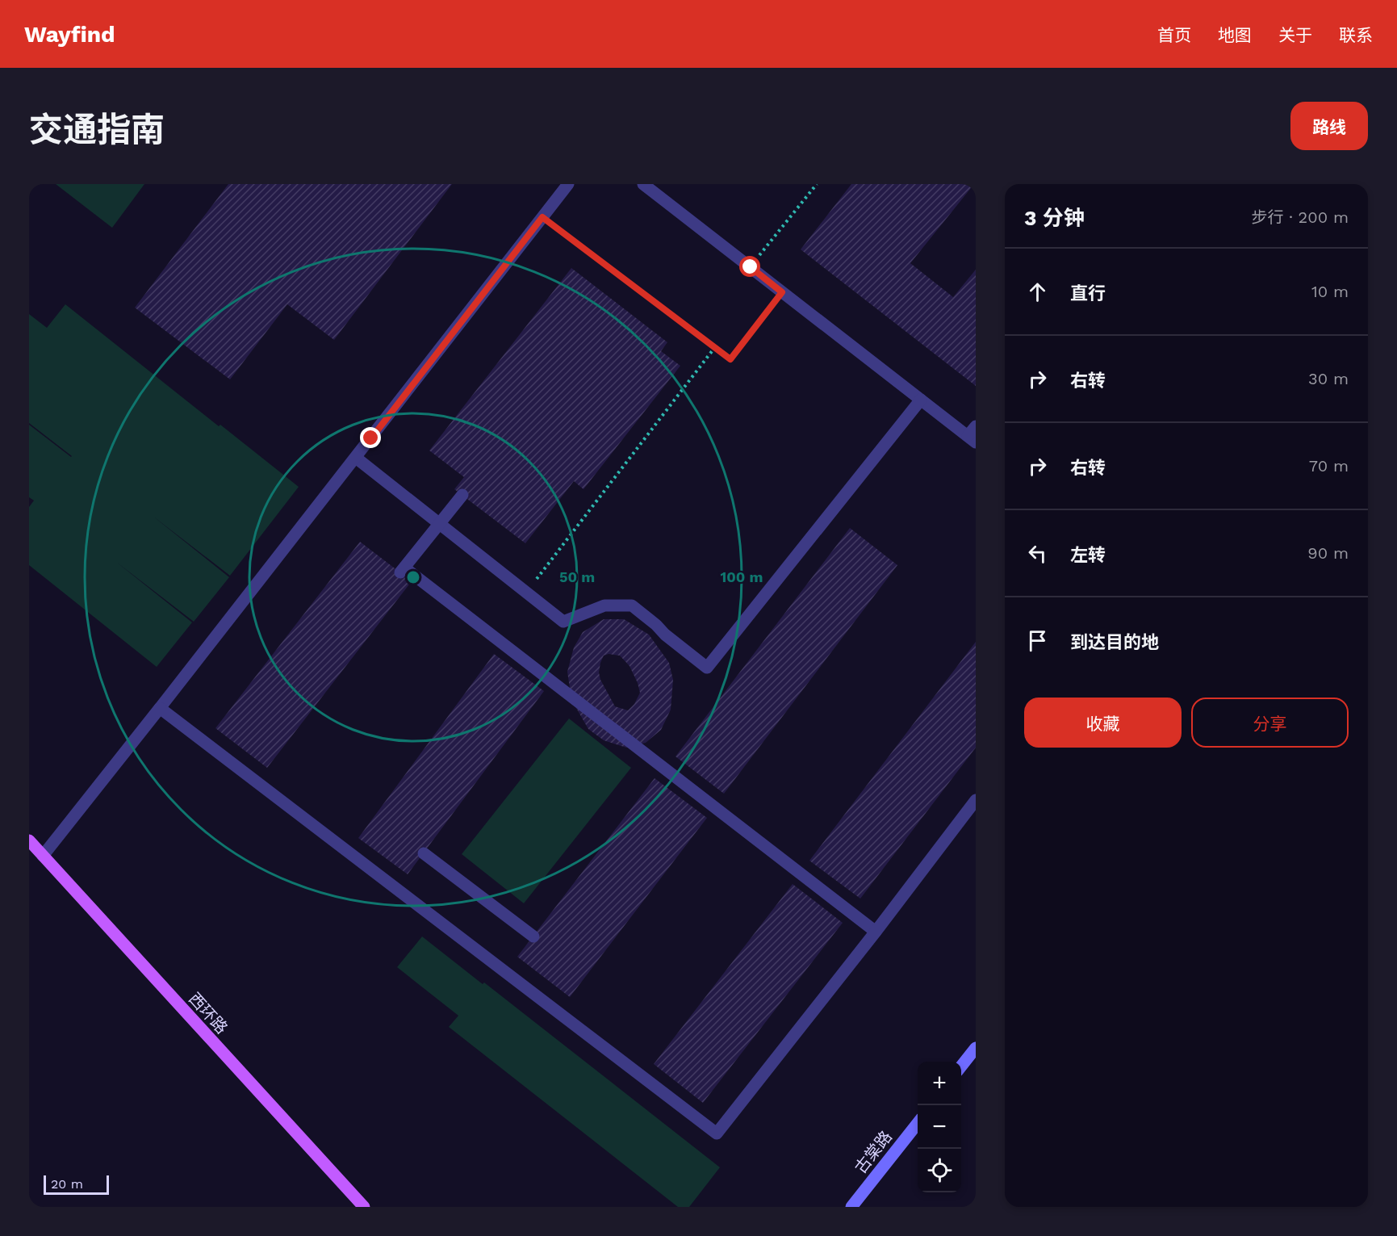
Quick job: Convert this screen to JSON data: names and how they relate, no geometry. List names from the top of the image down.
{
  "streets": {
    "main road": ["西环路", "古棠路"]
  },
  "scale_bar": "20 m",
  "page": {
    "header": "Wayfind",
    "nav": [
      "首页",
      "地图",
      "关于",
      "联系"
    ],
    "title": "交通指南",
    "buttons": [
      "路线",
      ["收藏", "分享"]
    ],
    "heading": ["3 分钟", "步行 · 200 m"],
    "list": [
      ["直行", "10 m"],
      ["右转", "30 m"],
      ["右转", "70 m"],
      ["左转", "90 m"],
      "到达目的地"
    ],
    "map_buttons": ["+", "−"],
    "scale": "20 m"
  },
  "rings": ["50 m", "100 m"]
}
